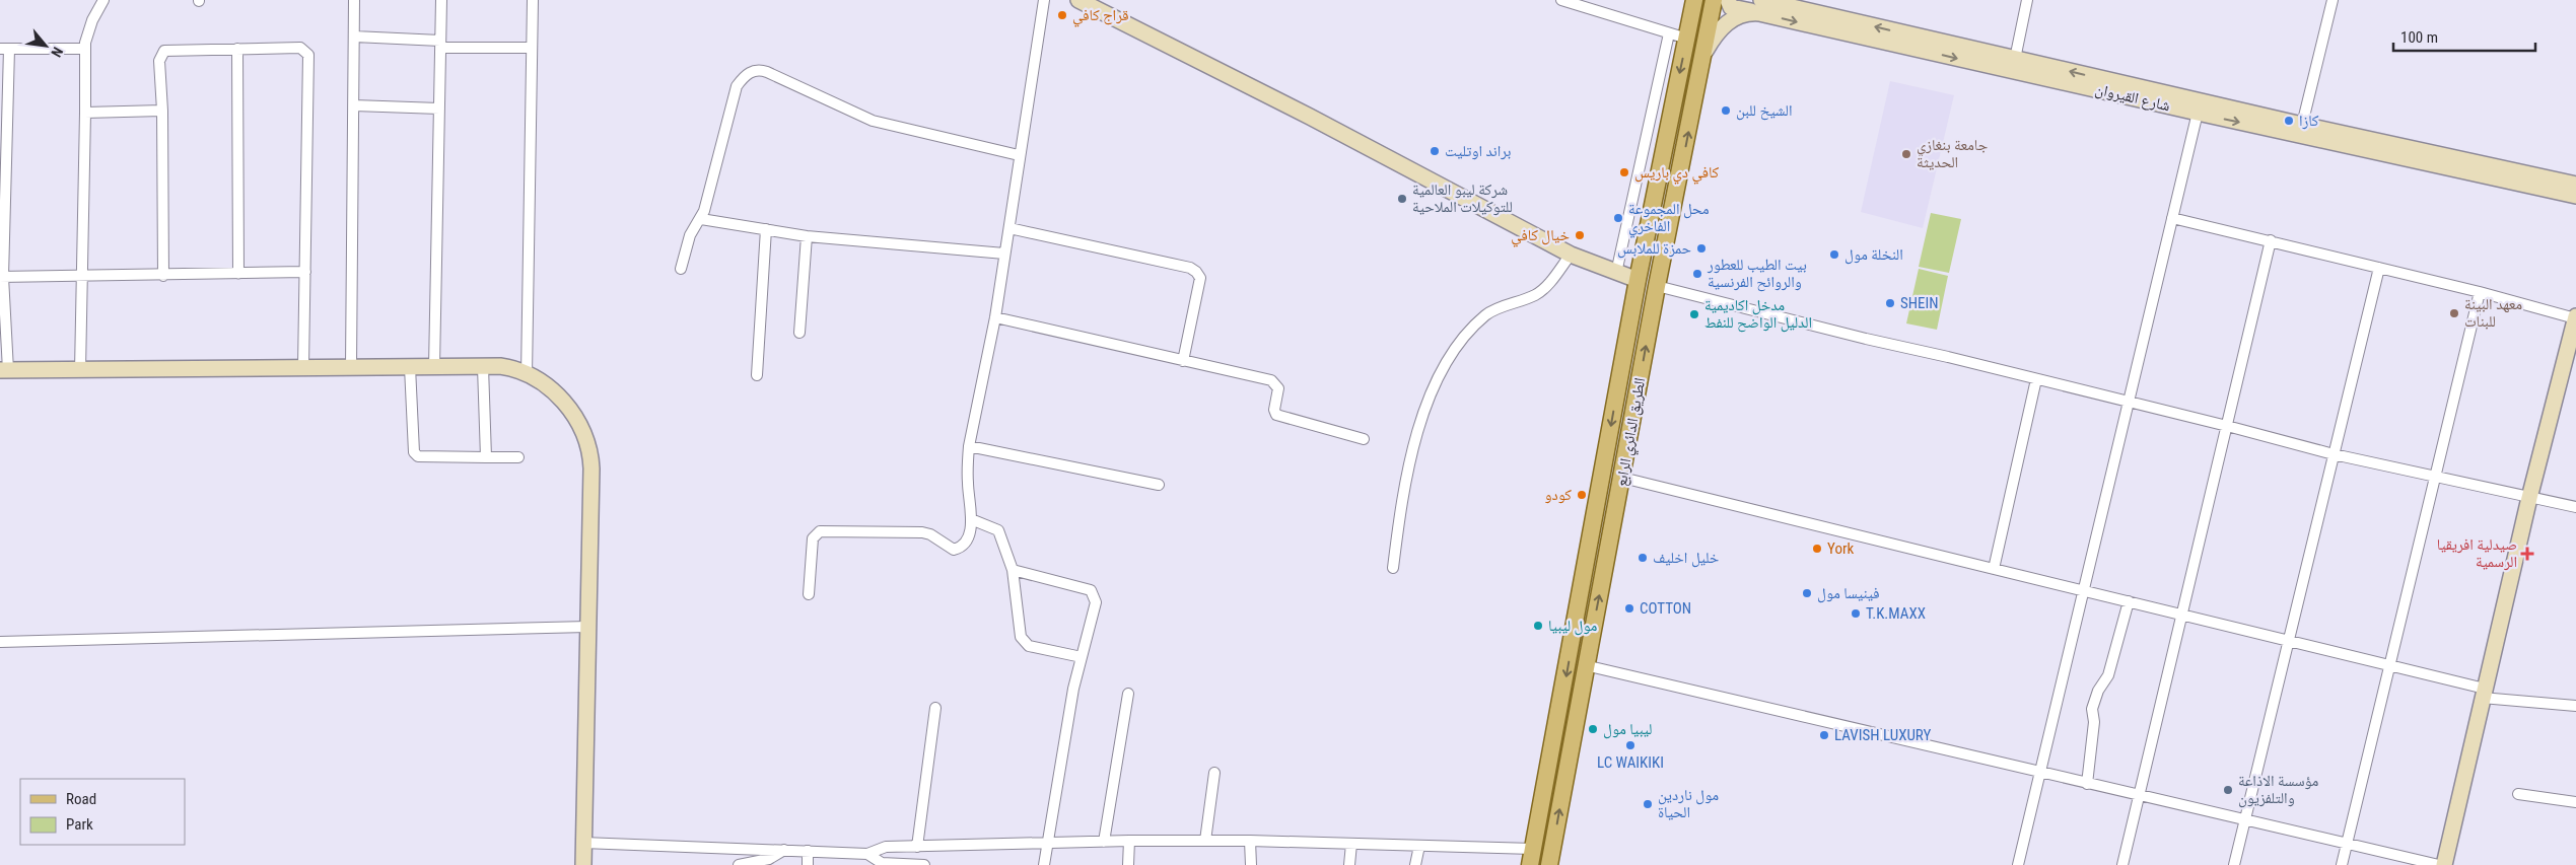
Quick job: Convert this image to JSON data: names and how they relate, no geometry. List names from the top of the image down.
{
  "streets": {
    "main road": ["شارع القيروان", "الطريق الدائري الرابع"]
  },
  "places": {
    "other": [
      "قراج كافي",
      "الشيخ للبن",
      "كازا",
      "براند اوتليت",
      "جامعة بنغازي الحديثة",
      "كافي دي باريس",
      "شركة ليبو العالمية للتوكيلات الملاحية",
      "محل المجموعة الفاخري",
      "خيال كافي",
      "حمزة للملابس",
      "النخلة مول",
      "بيت الطيب للعطور والروائح الفرنسية",
      "SHEIN",
      "معهد البينة للبنات",
      "مدخل اكاديمية الدليل الواضح للنفط",
      "كودو",
      "York",
      "خليل اخليف",
      "فينيسا مول",
      "COTTON",
      "T.K.MAXX",
      "مول ليبيا",
      "ليبيا مول",
      "LAVISH LUXURY",
      "LC WAIKIKI",
      "مؤسسة الاذاعة والتلفزيون",
      "مول ناردين الحياة"
    ],
    "health": ["صيدلية افريقيا الرسمية"]
  },
  "legend": ["Road", "Park"],
  "scale_bar": "100 m",
  "north": "bottom right"
}
